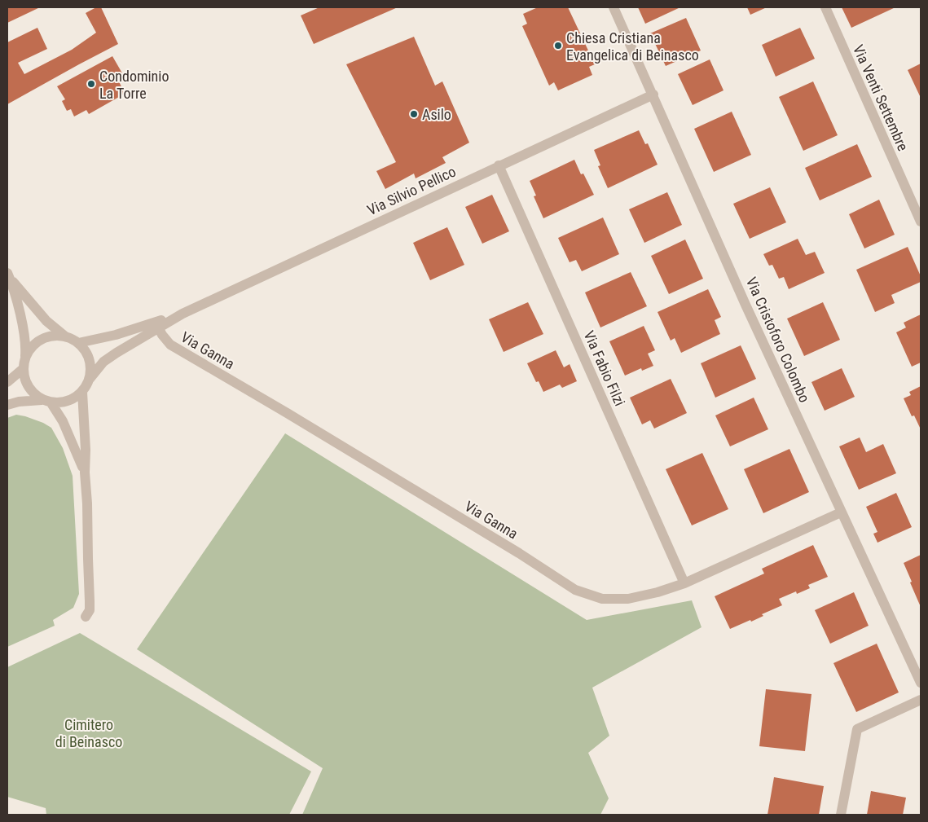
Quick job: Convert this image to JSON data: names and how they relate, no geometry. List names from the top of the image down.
{
  "streets": {
    "street": [
      "Via Venti Settembre",
      "Via Silvio Pellico",
      "Via Cristoforo Colombo",
      "Via Ganna",
      "Via Fabio Filzi"
    ]
  },
  "crossings": [
    ["Via Silvio Pellico", "Via Cristoforo Colombo"],
    ["Via Silvio Pellico", "Via Ganna"],
    ["Via Silvio Pellico", "Via Fabio Filzi"],
    ["Via Cristoforo Colombo", "Via Ganna"],
    ["Via Ganna", "Via Fabio Filzi"]
  ],
  "parks": ["Cimitero di Beinasco"],
  "places": ["Chiesa Cristiana Evangelica di Beinasco", "Condominio La Torre", "Asilo"]
}
